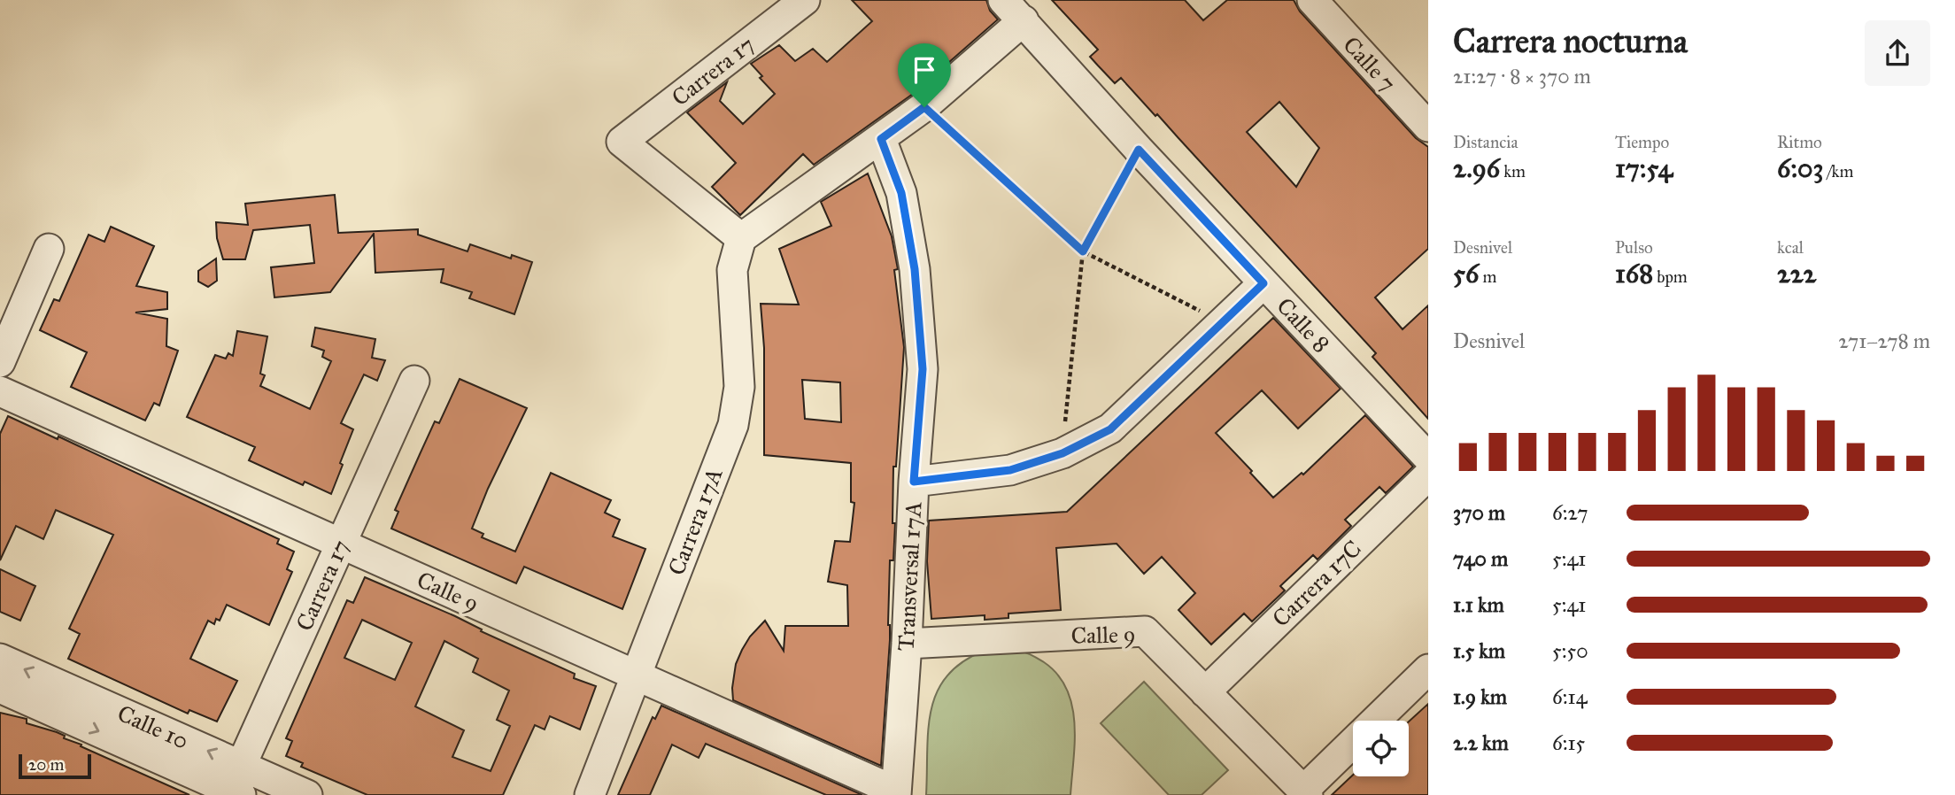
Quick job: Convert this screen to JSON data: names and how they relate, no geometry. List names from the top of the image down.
{
  "streets": {
    "street": [
      "Calle 7",
      "Carrera 17",
      "Calle 8",
      "Carrera 17A",
      "Transversal 17A",
      "Carrera 17C",
      "Calle 9",
      "Calle 10"
    ]
  },
  "crossings": [
    ["Carrera 17", "Carrera 17A"],
    ["Carrera 17", "Calle 9"],
    ["Carrera 17", "Calle 10"],
    ["Carrera 17A", "Calle 9"],
    ["Transversal 17A", "Calle 9"],
    ["Carrera 17C", "Calle 9"]
  ],
  "scale_bar": "20 m",
  "page": {
    "heading": ["Carrera nocturna", "21:27 · 8 × 370 m"],
    "stats": [
      ["Distancia", "2.96 km"],
      ["Tiempo", "17:54"],
      ["Ritmo", "6:03 /km"],
      ["Desnivel", "56 m"],
      ["Pulso", "168 bpm"],
      ["kcal", "222"]
    ],
    "chart": ["Desnivel", "271–278 m"],
    "list": [
      {
        "name": "370 m",
        "note": "6:27"
      },
      {
        "name": "740 m",
        "note": "5:41"
      },
      {
        "name": "1.1 km",
        "note": "5:41"
      },
      {
        "name": "1.5 km",
        "note": "5:50"
      },
      {
        "name": "1.9 km",
        "note": "6:14"
      },
      {
        "name": "2.2 km",
        "note": "6:15"
      }
    ],
    "scale": "20 m"
  }
}
